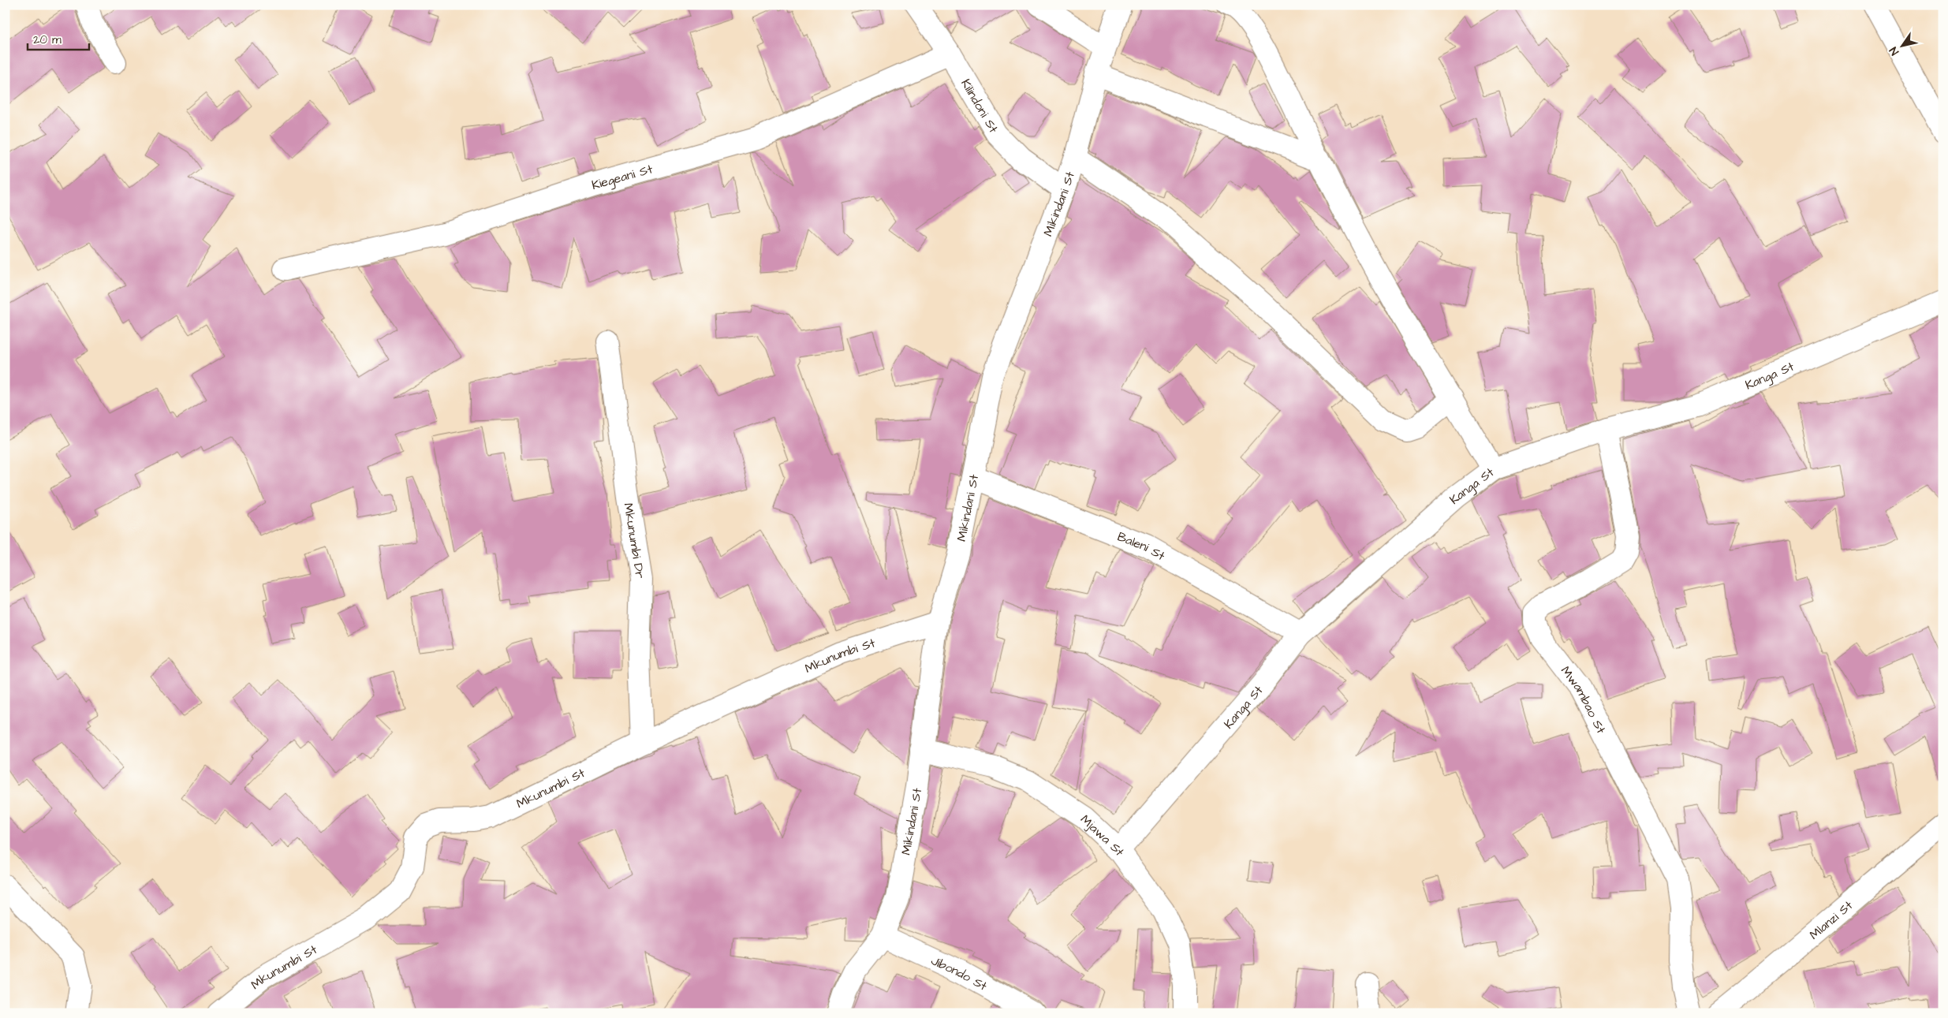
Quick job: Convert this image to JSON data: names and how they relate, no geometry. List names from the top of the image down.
{
  "streets": {
    "street": [
      "Kilindoni St",
      "Kiegeani St",
      "Mikindani St",
      "Kanga St",
      "Mkunumbi Dr",
      "Baleni St",
      "Mkunumbi St",
      "Mwambao St",
      "Mjawa St",
      "Mlanzi St",
      "Jibondo St"
    ]
  },
  "crossings": [
    ["Kilindoni St", "Kiegeani St"],
    ["Kilindoni St", "Mikindani St"],
    ["Mikindani St", "Baleni St"],
    ["Mikindani St", "Mkunumbi St"],
    ["Mikindani St", "Mjawa St"],
    ["Mikindani St", "Jibondo St"],
    ["Kanga St", "Baleni St"],
    ["Kanga St", "Mwambao St"],
    ["Kanga St", "Mjawa St"],
    ["Mkunumbi Dr", "Mkunumbi St"]
  ],
  "scale_bar": "20 m",
  "north": "bottom left"
}
